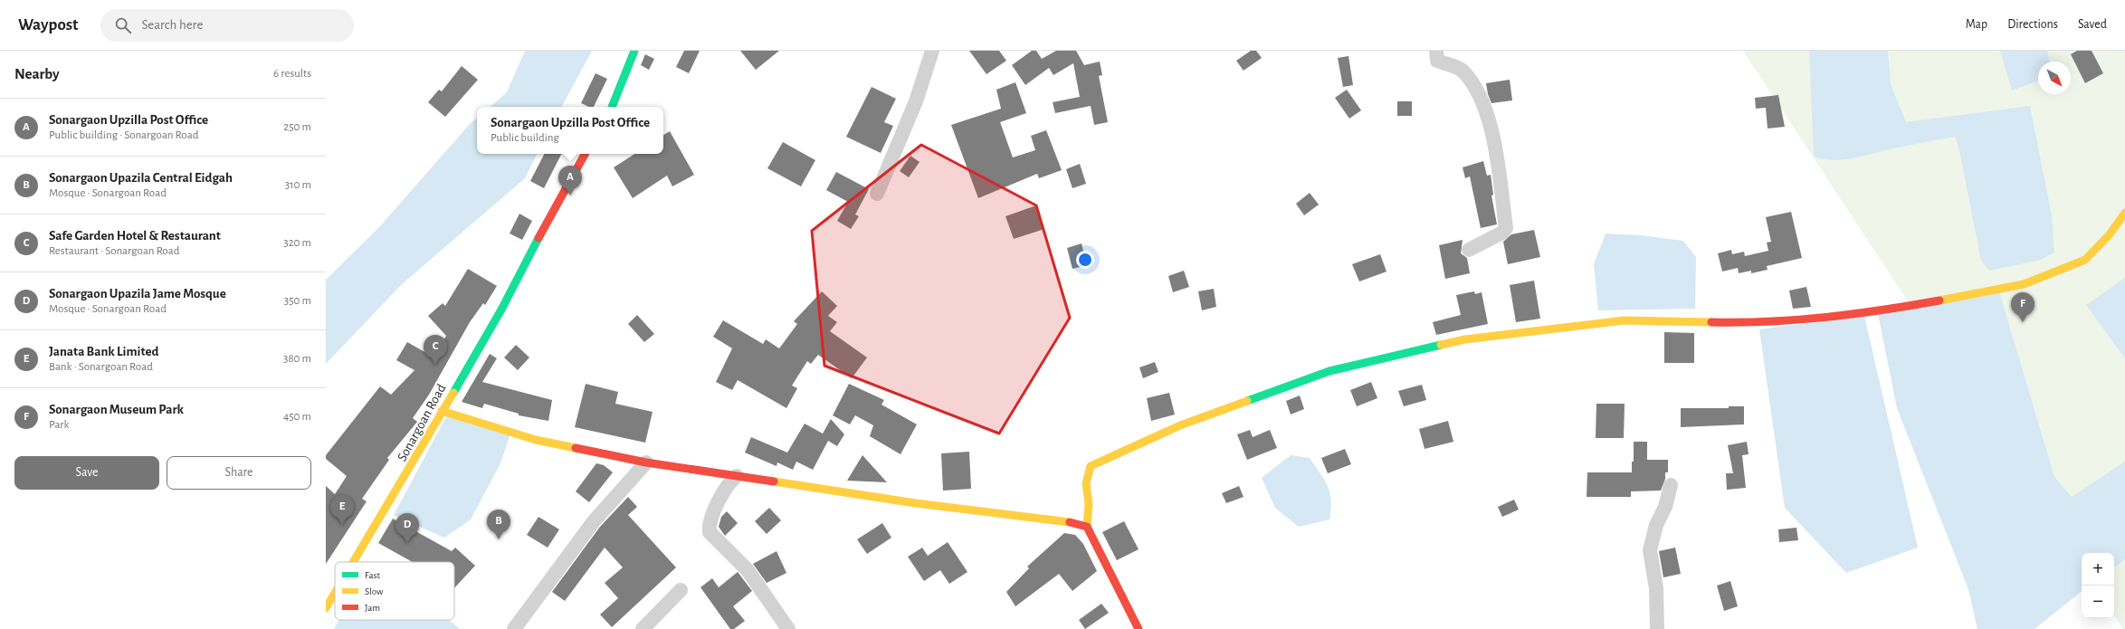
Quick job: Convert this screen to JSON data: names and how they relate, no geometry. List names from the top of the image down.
{
  "streets": {
    "street": ["Sonargoan Road"]
  },
  "legend": ["Fast", "Slow", "Jam"],
  "north": "bottom right",
  "page": {
    "header": "Waypost",
    "search": "Search here",
    "nav": ["Map", "Directions", "Saved"],
    "heading": ["Nearby", "6 results"],
    "list": [
      {
        "mark": "A",
        "name": "Sonargaon Upzilla Post Office",
        "note": "Public building · Sonargoan Road",
        "value": "250 m"
      },
      {
        "mark": "B",
        "name": "Sonargaon Upazila Central Eidgah",
        "note": "Mosque · Sonargoan Road",
        "value": "310 m"
      },
      {
        "mark": "C",
        "name": "Safe Garden Hotel & Restaurant",
        "note": "Restaurant · Sonargoan Road",
        "value": "320 m"
      },
      {
        "mark": "D",
        "name": "Sonargaon Upazila Jame Mosque",
        "note": "Mosque · Sonargoan Road",
        "value": "350 m"
      },
      {
        "mark": "E",
        "name": "Janata Bank Limited",
        "note": "Bank · Sonargoan Road",
        "value": "380 m"
      },
      {
        "mark": "F",
        "name": "Sonargaon Museum Park",
        "note": "Park",
        "value": "450 m"
      }
    ],
    "popup": ["Sonargaon Upzilla Post Office", "Public building"],
    "pins": [
      "A",
      "F",
      "C",
      "E",
      "B",
      "D"
    ],
    "buttons": ["Save", "Share"],
    "map_buttons": ["+", "−"]
  }
}
